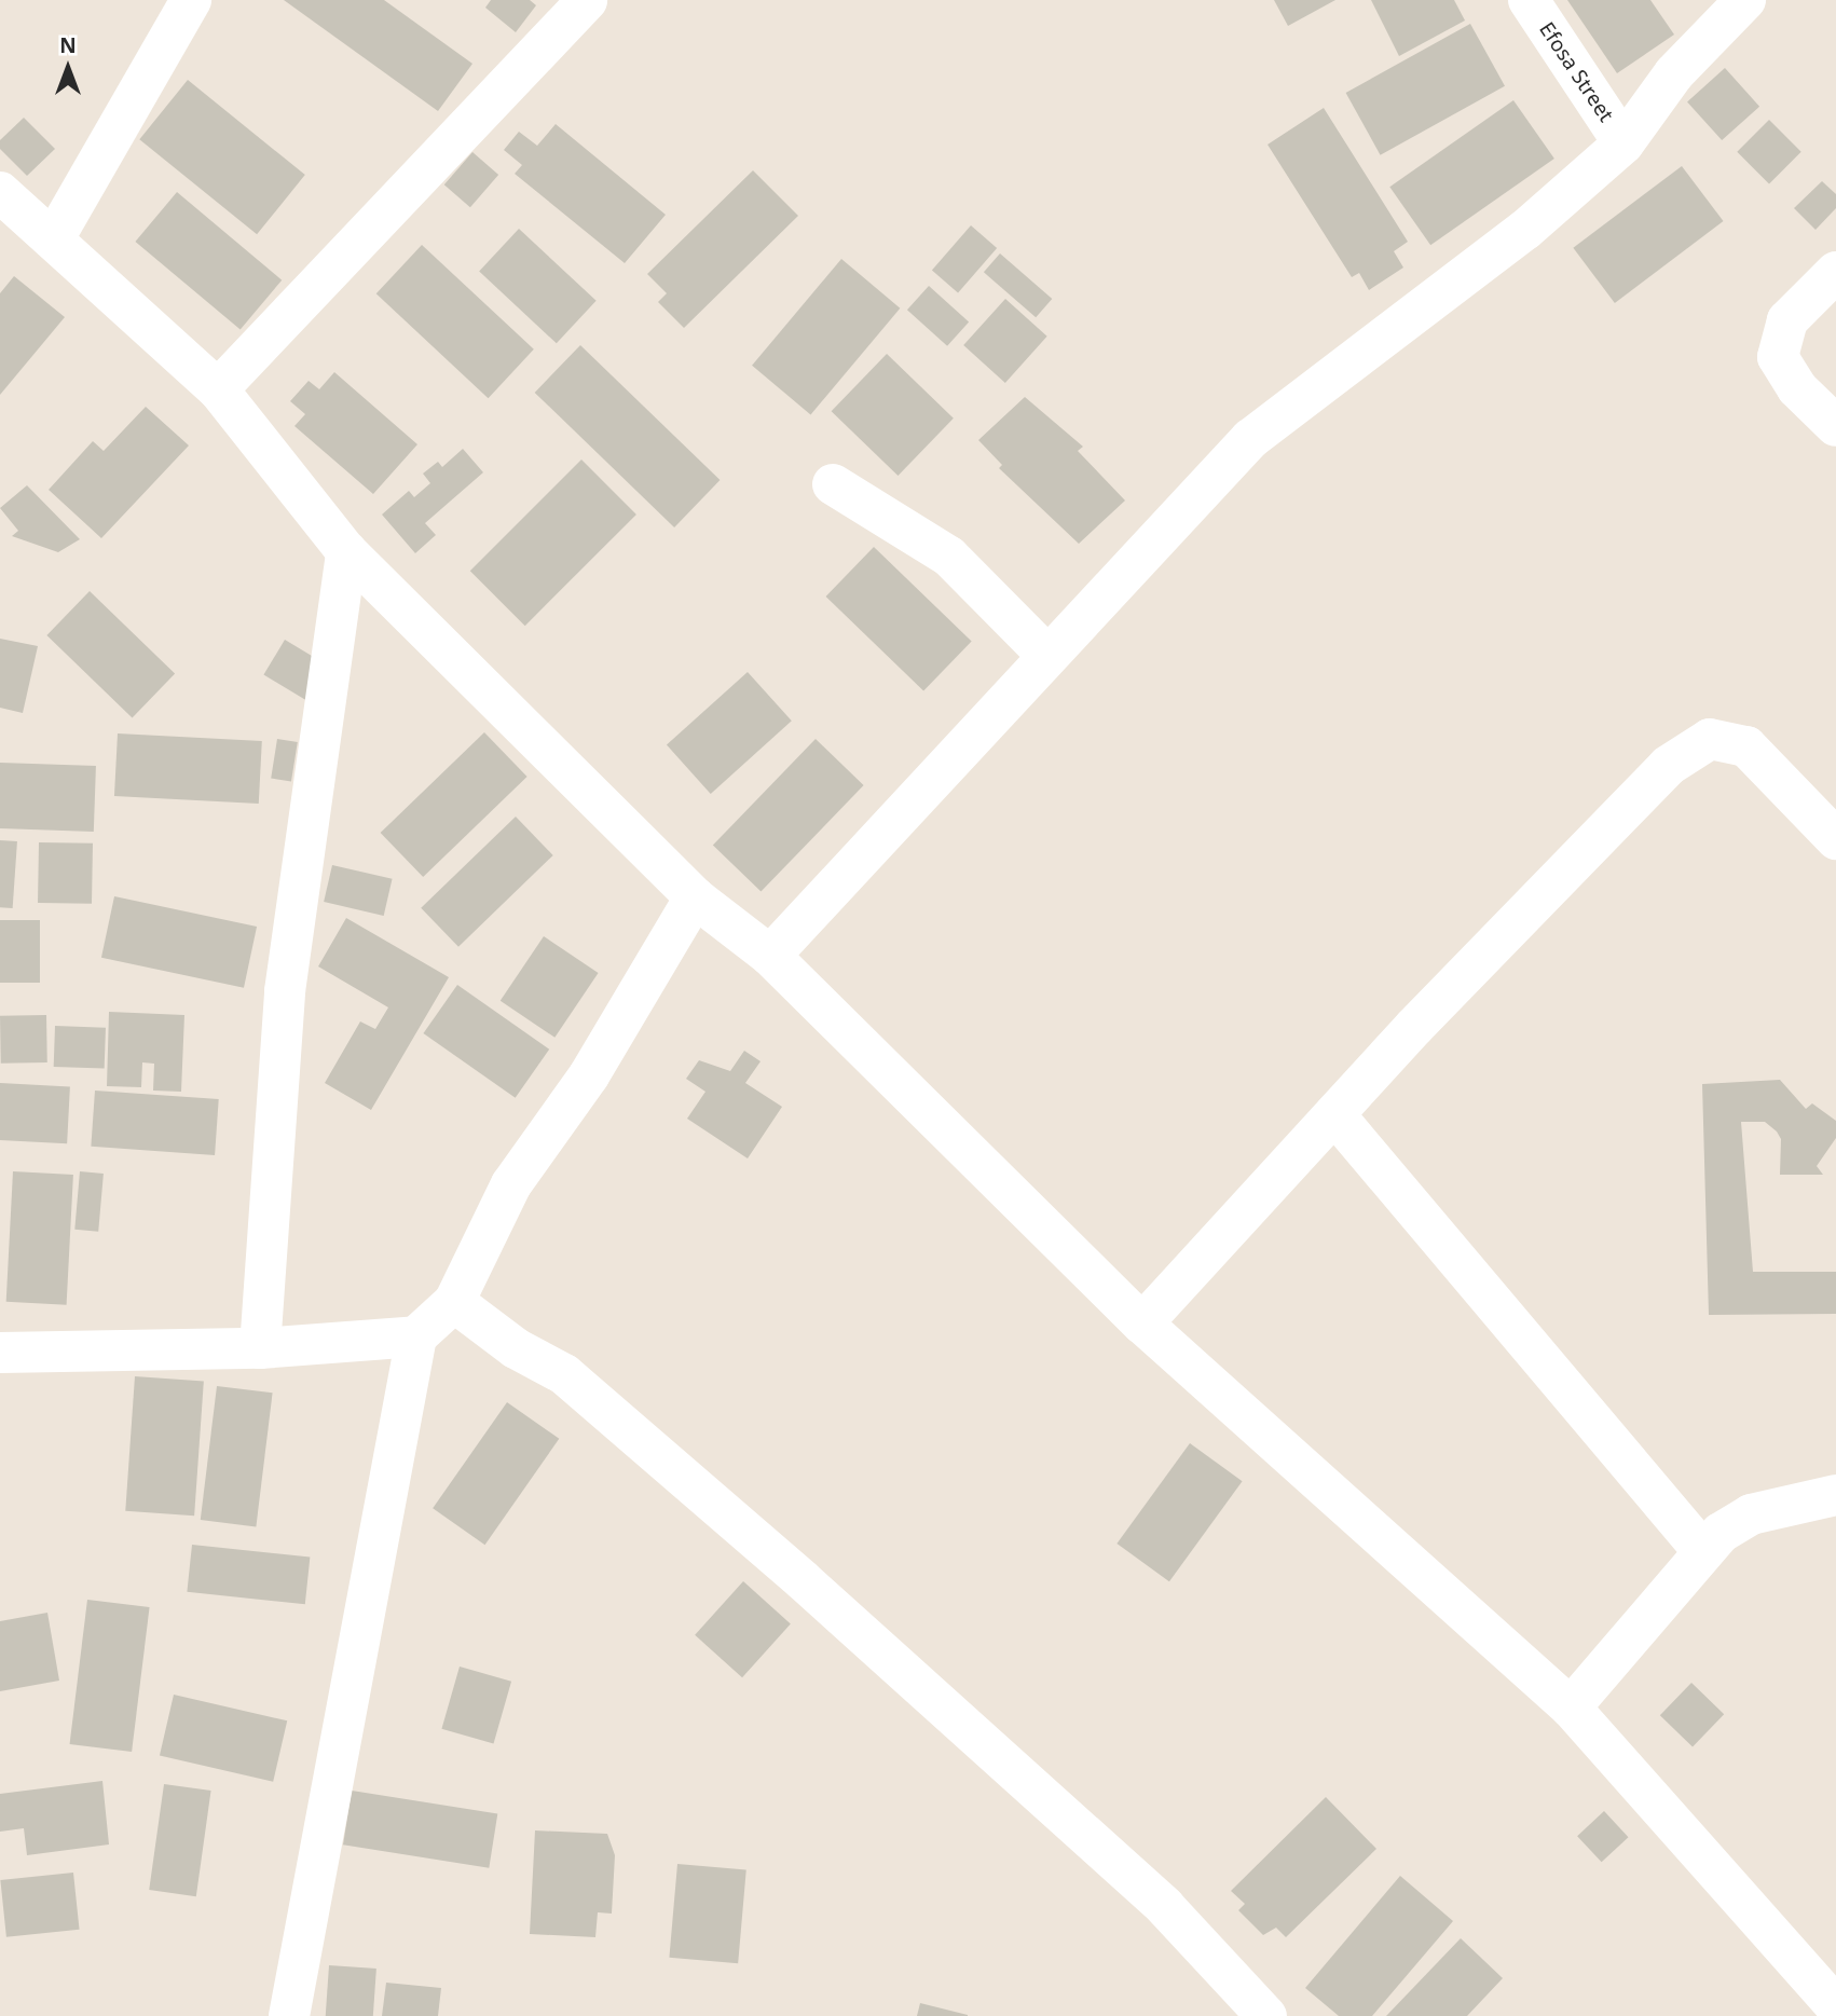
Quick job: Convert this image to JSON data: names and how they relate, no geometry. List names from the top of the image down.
{
  "streets": {
    "street": ["Efosa Street"]
  },
  "north": "top"
}
